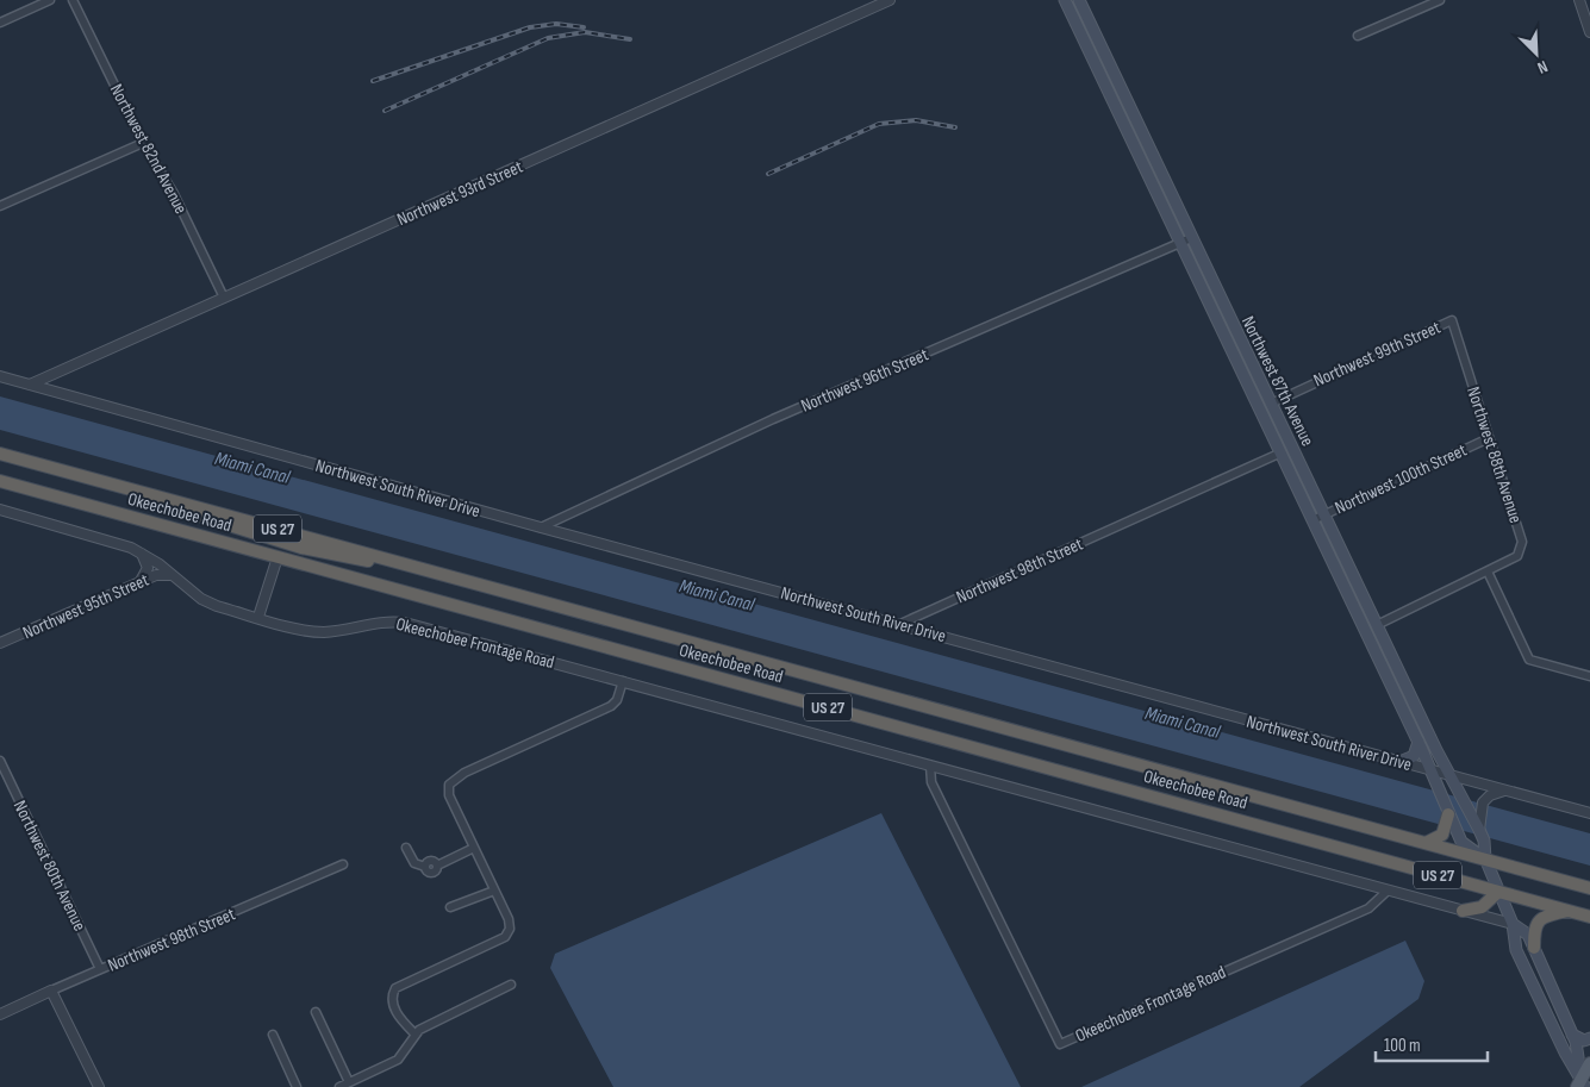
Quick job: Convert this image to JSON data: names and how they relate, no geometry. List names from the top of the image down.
{
  "streets": {
    "highway": ["Okeechobee Road", "US 27"],
    "main road": ["Northwest 87th Avenue"],
    "street": [
      "Northwest 82nd Avenue",
      "Northwest 93rd Street",
      "Northwest 99th Street",
      "Northwest 96th Street",
      "Northwest 88th Avenue",
      "Northwest 100th Street",
      "Northwest South River Drive",
      "Northwest 98th Street",
      "Northwest 95th Street",
      "Okeechobee Frontage Road",
      "Northwest 80th Avenue"
    ]
  },
  "crossings": [
    ["Northwest 82nd Avenue", "Northwest 93rd Street"],
    ["Northwest 93rd Street", "Northwest South River Drive"],
    ["Northwest 99th Street", "Northwest 87th Avenue"],
    ["Northwest 99th Street", "Northwest 88th Avenue"],
    ["Northwest 96th Street", "Northwest 87th Avenue"],
    ["Northwest 96th Street", "Northwest South River Drive"],
    ["Northwest 87th Avenue", "Northwest 88th Avenue"],
    ["Northwest 87th Avenue", "Northwest 100th Street"],
    ["Northwest 87th Avenue", "Northwest South River Drive"],
    ["Northwest 87th Avenue", "Okeechobee Road"],
    ["Northwest 87th Avenue", "Northwest 98th Street"],
    ["Northwest 88th Avenue", "Northwest 100th Street"],
    ["Northwest South River Drive", "Northwest 98th Street"],
    ["Northwest 98th Street", "Northwest 80th Avenue"],
    ["Northwest 95th Street", "Okeechobee Frontage Road"]
  ],
  "water": ["Miami Canal"],
  "scale_bar": "100 m",
  "north": "bottom right"
}
